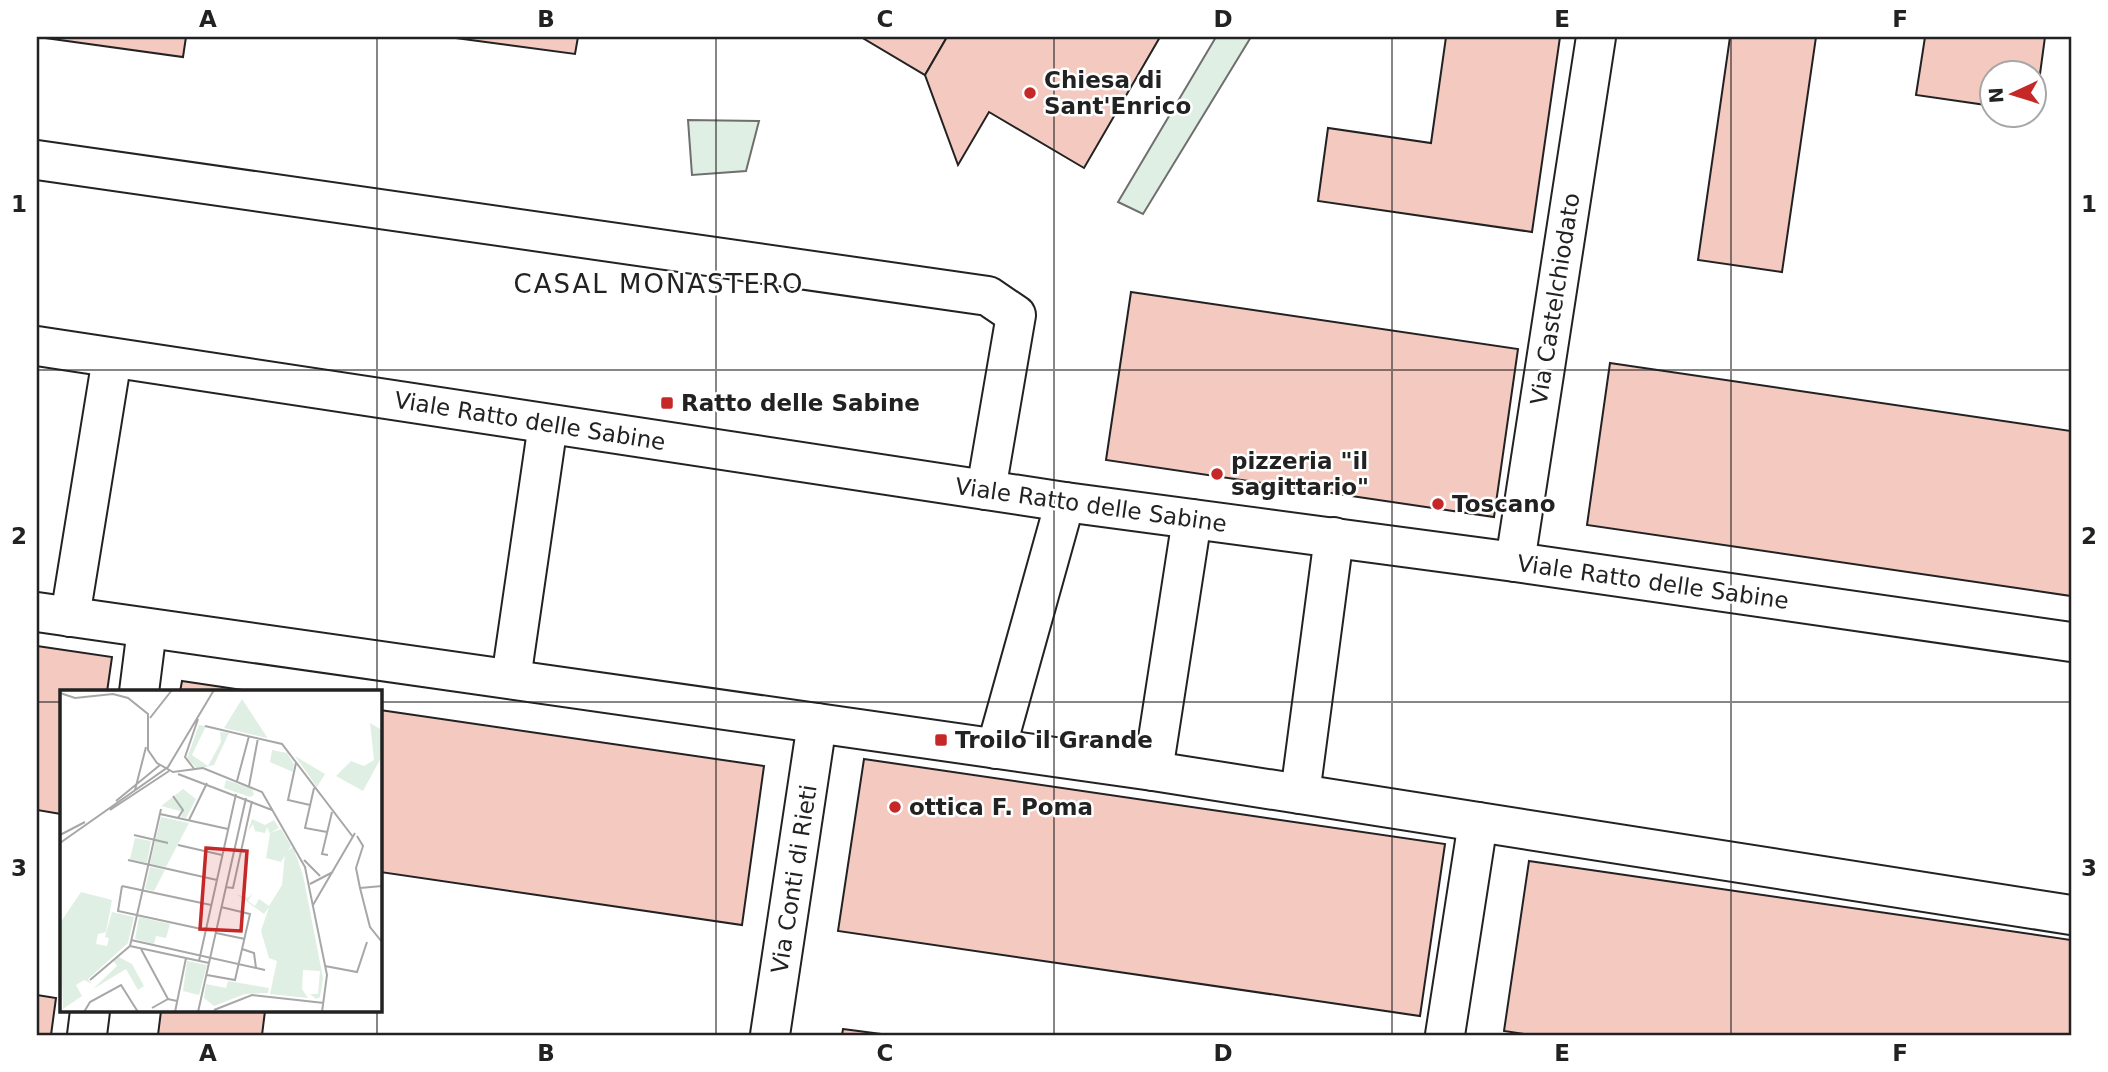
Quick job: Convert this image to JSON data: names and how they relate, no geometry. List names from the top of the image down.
{
  "streets": {
    "street": ["Via Castelchiodato", "Viale Ratto delle Sabine", "Via Conti di Rieti"]
  },
  "crossings": [
    ["Via Castelchiodato", "Viale Ratto delle Sabine"]
  ],
  "districts": ["CASAL MONASTERO"],
  "places": {
    "other": [
      "Chiesa di Sant'Enrico",
      "pizzeria \"il sagittario\"",
      "Toscano",
      "ottica F. Poma"
    ],
    "transit": ["Ratto delle Sabine", "Troilo il Grande"]
  },
  "north": "left",
  "grid": {
    "columns": [
      "A",
      "B",
      "C",
      "D",
      "E",
      "F"
    ],
    "rows": ["1", "2", "3"]
  }
}
